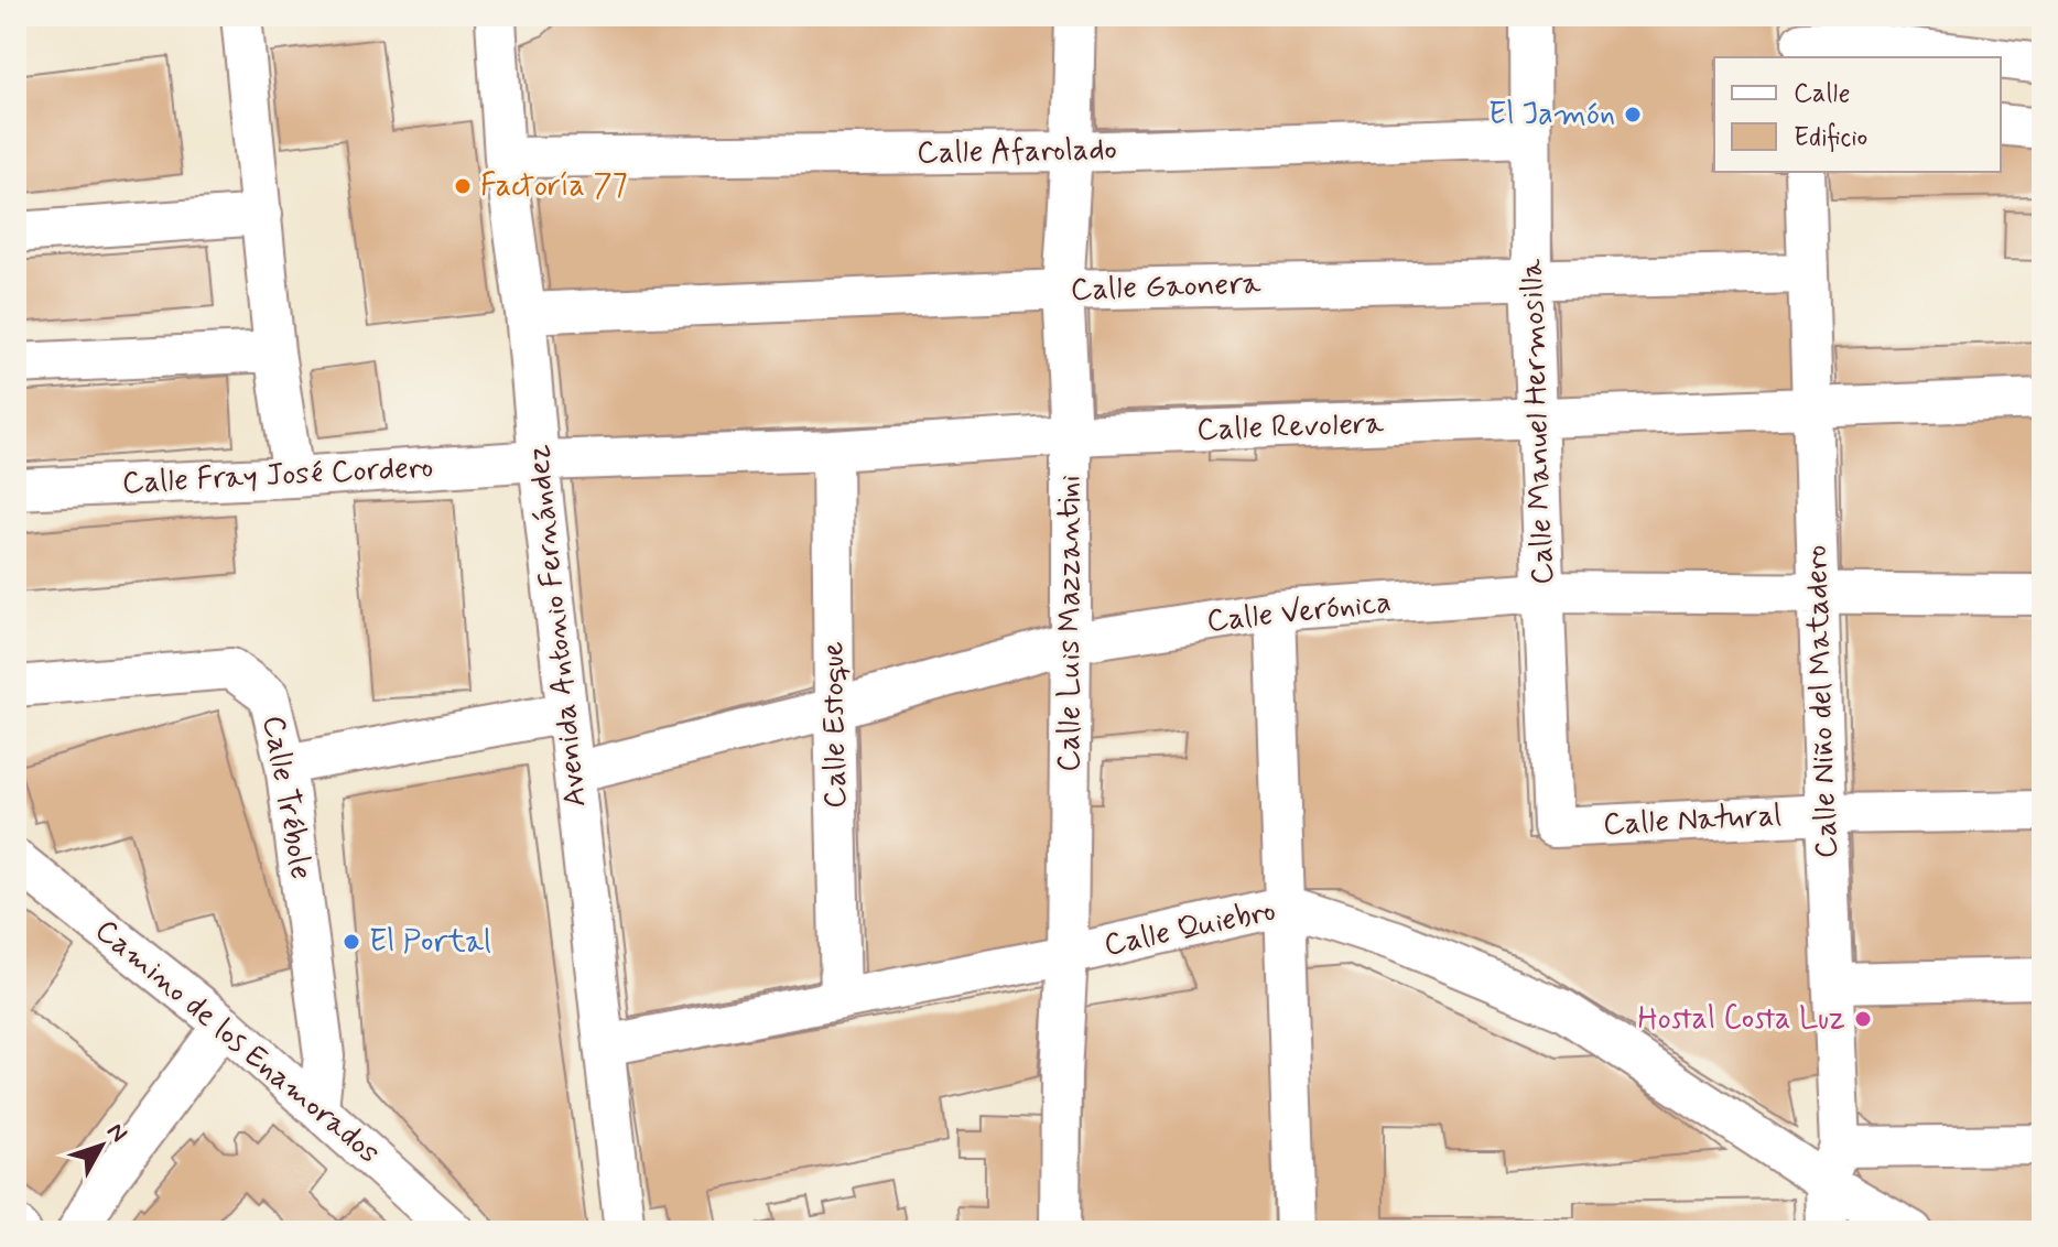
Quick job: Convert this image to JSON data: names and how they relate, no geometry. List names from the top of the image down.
{
  "streets": {
    "street": [
      "Calle Afarolado",
      "Calle Gaonera",
      "Calle Manuel Hermosilla",
      "Calle Revolera",
      "Calle Fray José Cordero",
      "Calle Verónica",
      "Calle Luis Mazzantini",
      "Avenida Antonio Fernández",
      "Calle Niño del Matadero",
      "Calle Estoque",
      "Calle Trébole",
      "Calle Natural",
      "Calle Quiebro",
      "Camino de los Enamorados"
    ]
  },
  "crossings": [
    ["Calle Afarolado", "Calle Manuel Hermosilla"],
    ["Calle Afarolado", "Calle Luis Mazzantini"],
    ["Calle Afarolado", "Avenida Antonio Fernández"],
    ["Calle Gaonera", "Calle Manuel Hermosilla"],
    ["Calle Gaonera", "Calle Luis Mazzantini"],
    ["Calle Gaonera", "Avenida Antonio Fernández"],
    ["Calle Gaonera", "Calle Niño del Matadero"],
    ["Calle Manuel Hermosilla", "Calle Revolera"],
    ["Calle Manuel Hermosilla", "Calle Verónica"],
    ["Calle Manuel Hermosilla", "Calle Natural"],
    ["Calle Revolera", "Calle Fray José Cordero"],
    ["Calle Revolera", "Calle Luis Mazzantini"],
    ["Calle Revolera", "Avenida Antonio Fernández"],
    ["Calle Revolera", "Calle Niño del Matadero"],
    ["Calle Revolera", "Calle Estoque"],
    ["Calle Fray José Cordero", "Avenida Antonio Fernández"],
    ["Calle Verónica", "Calle Luis Mazzantini"],
    ["Calle Verónica", "Avenida Antonio Fernández"],
    ["Calle Verónica", "Calle Niño del Matadero"],
    ["Calle Verónica", "Calle Estoque"],
    ["Calle Luis Mazzantini", "Calle Quiebro"],
    ["Avenida Antonio Fernández", "Calle Quiebro"],
    ["Calle Niño del Matadero", "Calle Natural"],
    ["Calle Niño del Matadero", "Calle Quiebro"],
    ["Calle Estoque", "Calle Quiebro"],
    ["Calle Trébole", "Camino de los Enamorados"]
  ],
  "places": [
    "El Jamón",
    "Factoría 77",
    "El Portal",
    "Hostal Costa Luz"
  ],
  "legend": ["Calle", "Edificio"],
  "north": "top right"
}
